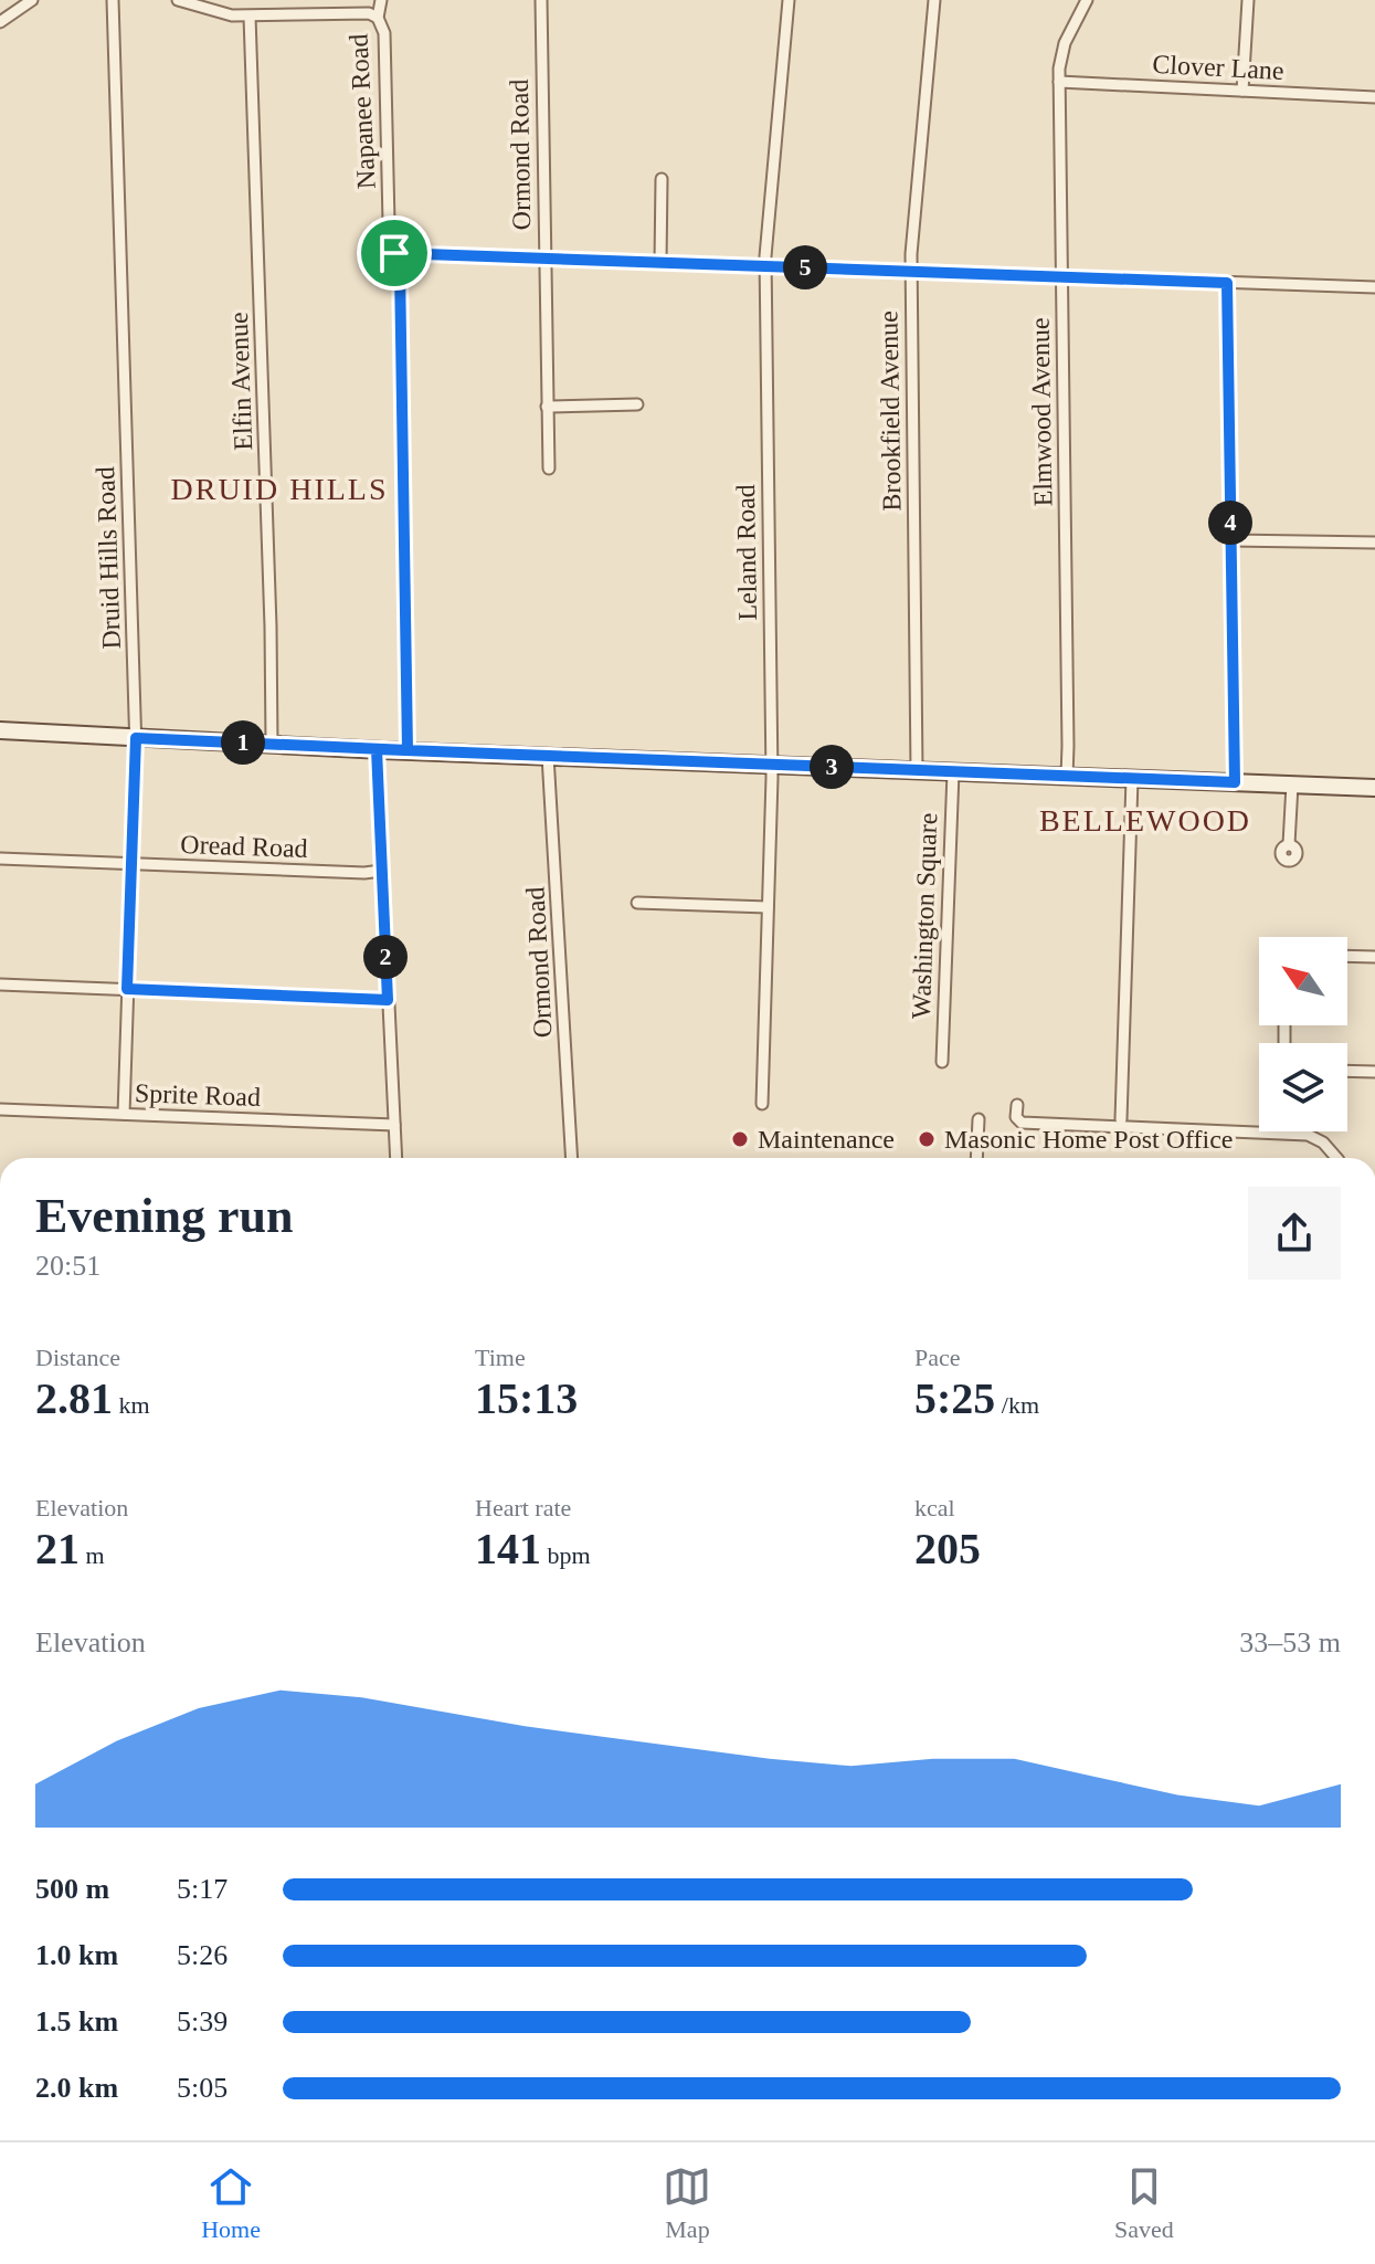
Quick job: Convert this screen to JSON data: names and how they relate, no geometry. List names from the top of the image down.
{
  "streets": {
    "street": [
      "Clover Lane",
      "Napanee Road",
      "Ormond Road",
      "Elfin Avenue",
      "Brookfield Avenue",
      "Elmwood Avenue",
      "Leland Road",
      "Druid Hills Road",
      "Oread Road",
      "Washington Square",
      "Sprite Road"
    ]
  },
  "crossings": [
    ["Clover Lane", "Elmwood Avenue"],
    ["Druid Hills Road", "Oread Road"],
    ["Druid Hills Road", "Sprite Road"]
  ],
  "districts": ["DRUID HILLS", "BELLEWOOD"],
  "places": ["Maintenance", "Masonic Home Post Office"],
  "north": "top left",
  "page": {
    "pins": [
      "5",
      "4",
      "1",
      "3",
      "2"
    ],
    "heading": ["Evening run", "20:51"],
    "stats": [
      ["Distance", "2.81 km"],
      ["Time", "15:13"],
      ["Pace", "5:25 /km"],
      ["Elevation", "21 m"],
      ["Heart rate", "141 bpm"],
      ["kcal", "205"]
    ],
    "chart": ["Elevation", "33–53 m"],
    "list": [
      {
        "name": "500 m",
        "note": "5:17"
      },
      {
        "name": "1.0 km",
        "note": "5:26"
      },
      {
        "name": "1.5 km",
        "note": "5:39"
      },
      {
        "name": "2.0 km",
        "note": "5:05"
      }
    ],
    "tabs": ["Home", "Map", "Saved"]
  }
}
